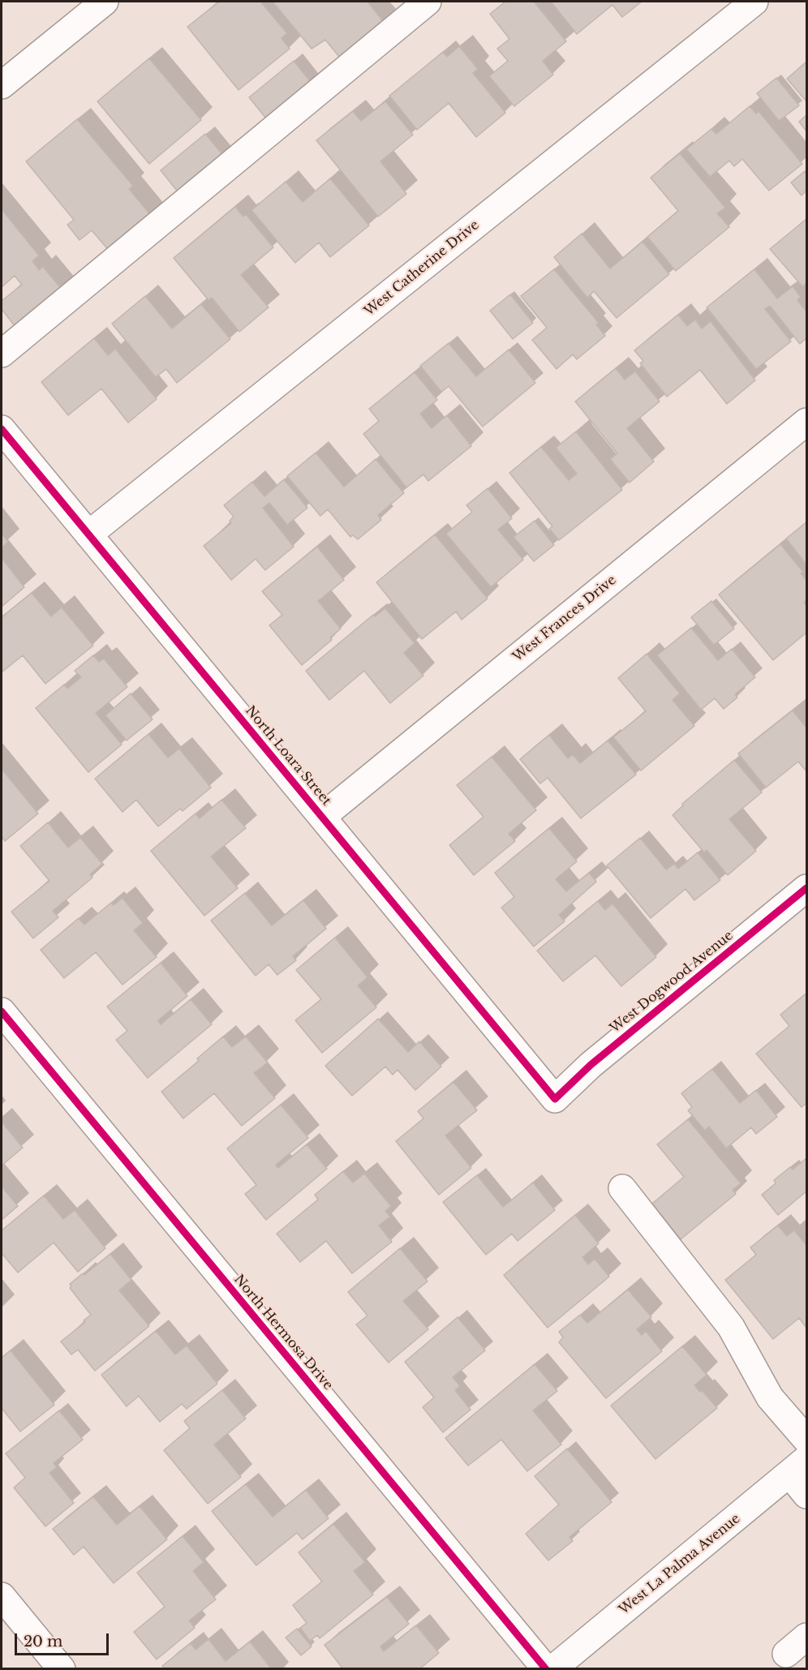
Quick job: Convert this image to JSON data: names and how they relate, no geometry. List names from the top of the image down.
{
  "streets": {
    "street": [
      "West Catherine Drive",
      "West Frances Drive",
      "North Loara Street",
      "West Dogwood Avenue",
      "North Hermosa Drive",
      "West La Palma Avenue"
    ]
  },
  "crossings": [
    ["West Catherine Drive", "North Loara Street"],
    ["West Frances Drive", "North Loara Street"],
    ["North Loara Street", "West Dogwood Avenue"]
  ],
  "scale_bar": "20 m"
}
